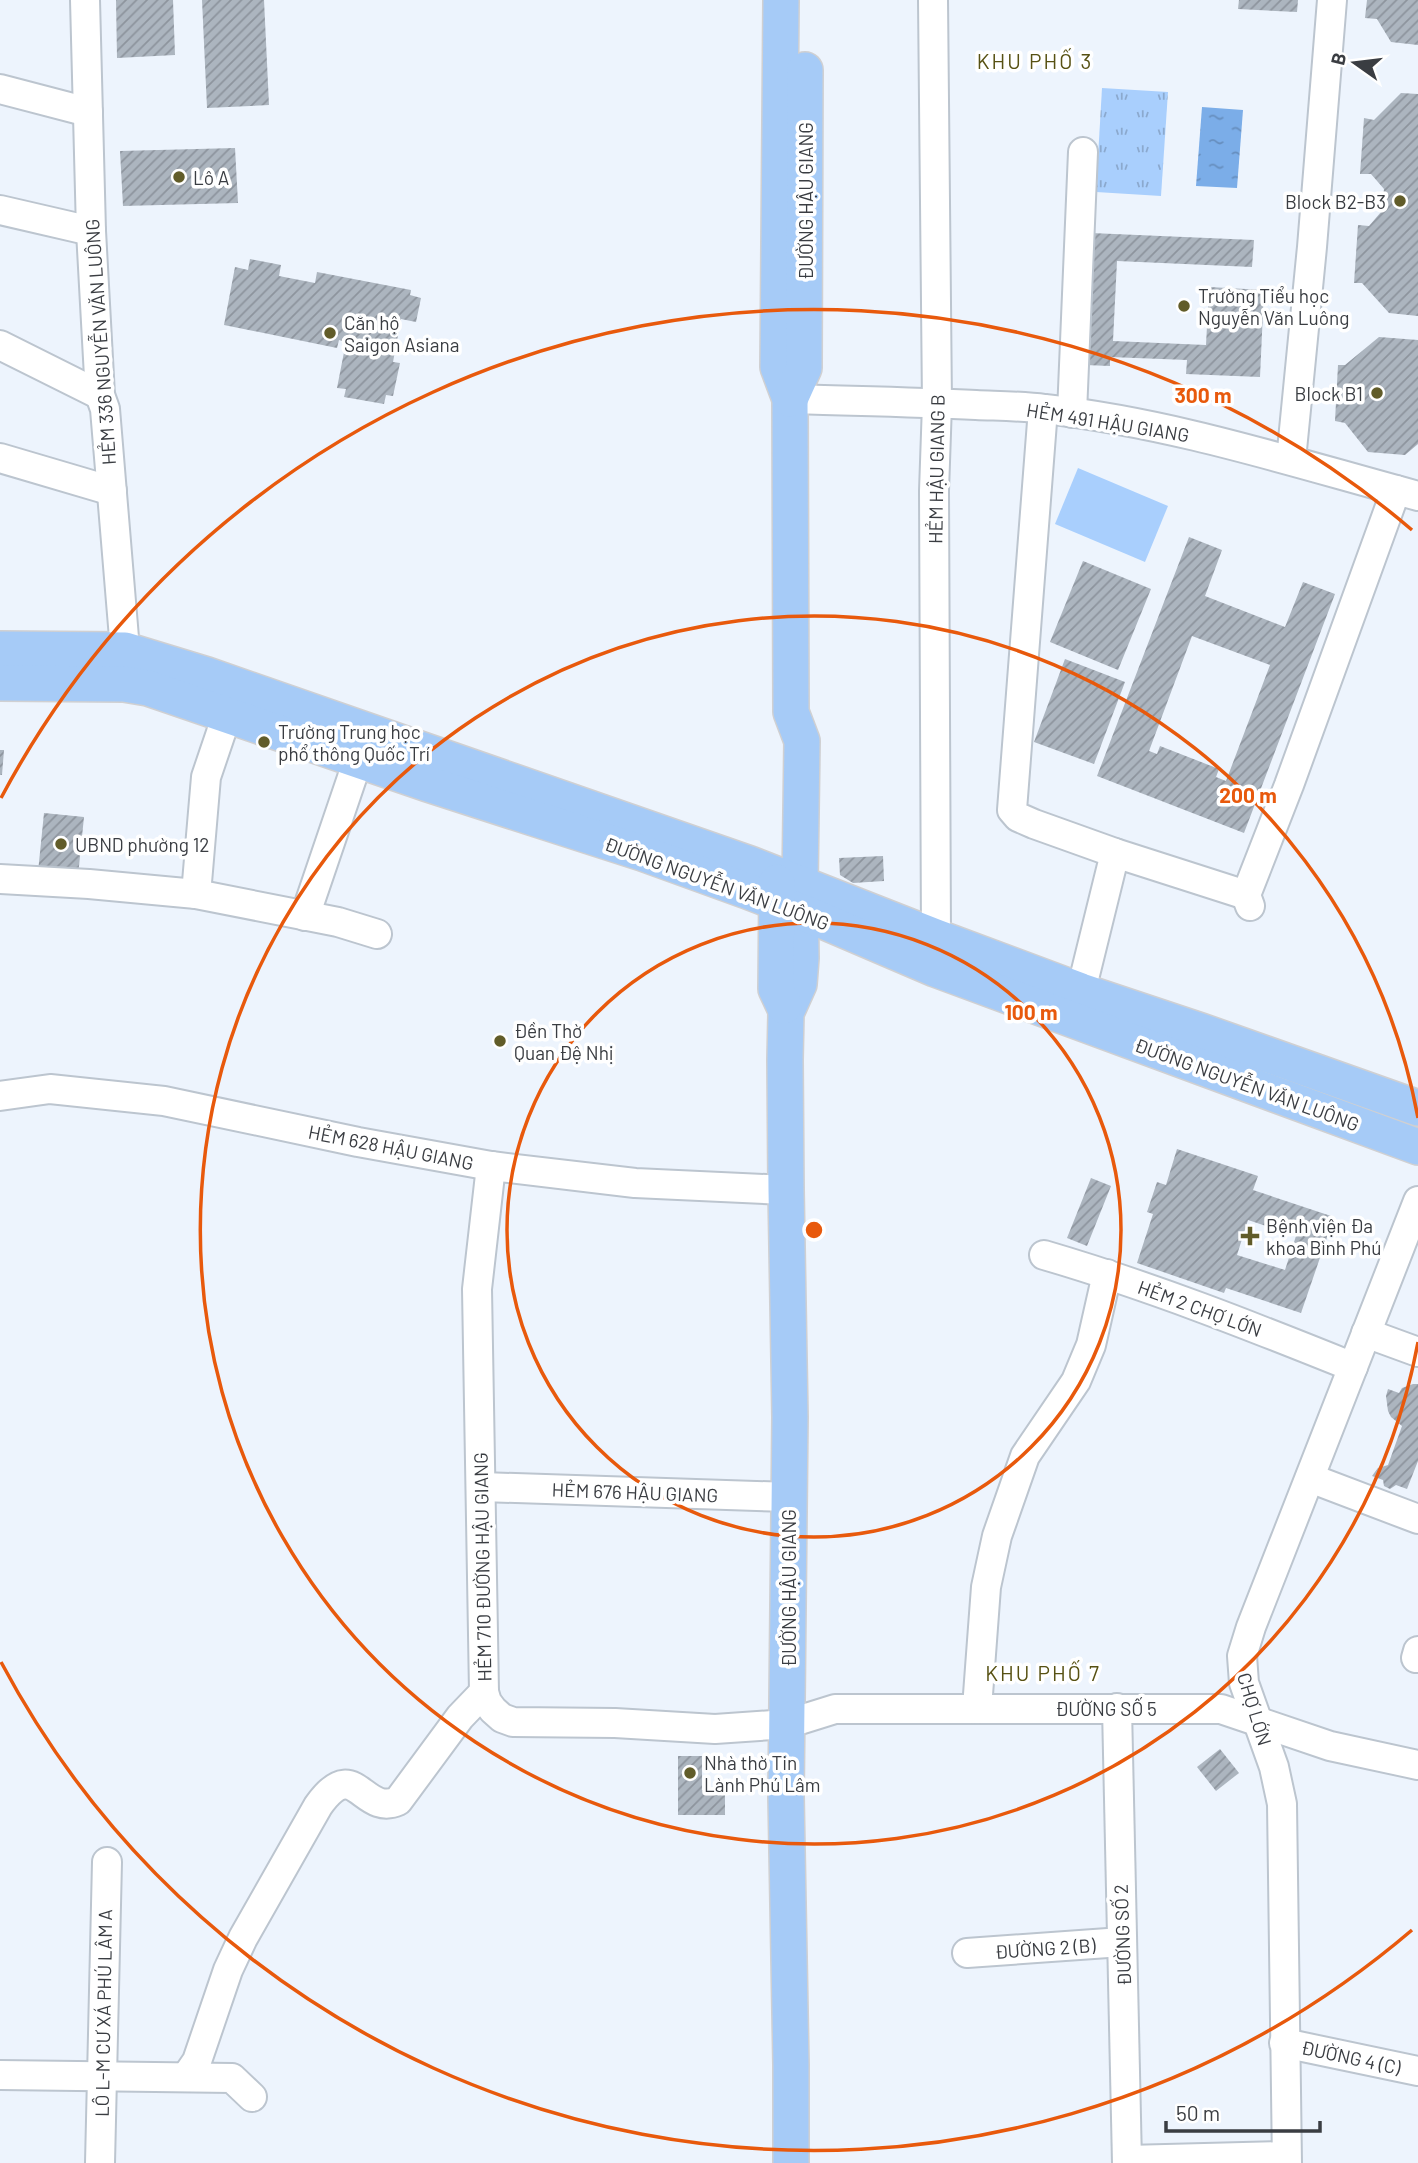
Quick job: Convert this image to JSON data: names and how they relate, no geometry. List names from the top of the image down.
{
  "streets": {
    "main road": ["ĐƯỜNG HẬU GIANG", "ĐƯỜNG NGUYỄN VĂN LUÔNG"],
    "street": [
      "HẺM 336 NGUYỄN VĂN LUÔNG",
      "HẺM 491 HẬU GIANG",
      "HẺM HẬU GIANG B",
      "HẺM 628 HẬU GIANG",
      "HẺM 2 CHỢ LỚN",
      "HẺM 676 HẬU GIANG",
      "HẺM 710 ĐƯỜNG HẬU GIANG",
      "ĐƯỜNG SỐ 5",
      "CHỢ LỚN",
      "ĐƯỜNG SỐ 2",
      "ĐƯỜNG 2 (B)",
      "LÔ L-M CƯ XÁ PHÚ LÂM A",
      "ĐƯỜNG 4 (C)"
    ]
  },
  "crossings": [
    ["ĐƯỜNG HẬU GIANG", "HẺM 491 HẬU GIANG"],
    ["ĐƯỜNG HẬU GIANG", "ĐƯỜNG NGUYỄN VĂN LUÔNG"],
    ["ĐƯỜNG HẬU GIANG", "HẺM 628 HẬU GIANG"],
    ["ĐƯỜNG HẬU GIANG", "HẺM 676 HẬU GIANG"],
    ["ĐƯỜNG HẬU GIANG", "HẺM 710 ĐƯỜNG HẬU GIANG"],
    ["ĐƯỜNG HẬU GIANG", "ĐƯỜNG SỐ 5"],
    ["HẺM 336 NGUYỄN VĂN LUÔNG", "ĐƯỜNG NGUYỄN VĂN LUÔNG"],
    ["HẺM 491 HẬU GIANG", "HẺM HẬU GIANG B"],
    ["HẺM HẬU GIANG B", "ĐƯỜNG NGUYỄN VĂN LUÔNG"],
    ["HẺM 628 HẬU GIANG", "HẺM 710 ĐƯỜNG HẬU GIANG"],
    ["HẺM 2 CHỢ LỚN", "CHỢ LỚN"],
    ["HẺM 676 HẬU GIANG", "HẺM 710 ĐƯỜNG HẬU GIANG"],
    ["HẺM 710 ĐƯỜNG HẬU GIANG", "ĐƯỜNG SỐ 5"],
    ["ĐƯỜNG SỐ 5", "CHỢ LỚN"],
    ["ĐƯỜNG SỐ 5", "ĐƯỜNG SỐ 2"],
    ["CHỢ LỚN", "ĐƯỜNG 4 (C)"],
    ["ĐƯỜNG SỐ 2", "ĐƯỜNG 2 (B)"]
  ],
  "districts": ["KHU PHỐ 3", "KHU PHỐ 7"],
  "places": {
    "other": [
      "Lô A",
      "Block B2-B3",
      "Trường Tiểu học Nguyễn Văn Luông",
      "Căn hộ Saigon Asiana",
      "Block B1",
      "Trường Trung học phổ thông Quốc Trí",
      "UBND phường 12",
      "Đền Thờ Quan Đệ Nhị",
      "Nhà thờ Tin Lành Phú Lâm"
    ],
    "health": ["Bệnh viện Đa khoa Bình Phú"]
  },
  "scale_bar": "50 m",
  "north": "left",
  "rings": ["300 m", "200 m", "100 m"]
}
